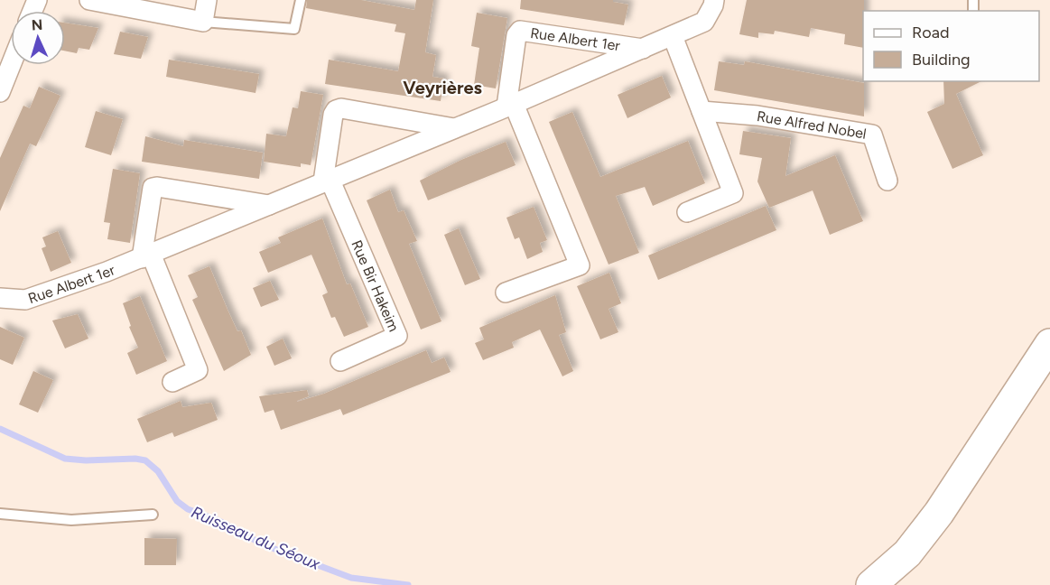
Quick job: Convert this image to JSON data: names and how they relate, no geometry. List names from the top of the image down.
{
  "streets": {
    "street": ["Rue Albert 1er", "Rue Alfred Nobel", "Rue Bir Hakeim"]
  },
  "crossings": [
    ["Rue Albert 1er", "Rue Bir Hakeim"]
  ],
  "districts": ["Veyrières"],
  "water": ["Ruisseau du Séoux"],
  "legend": ["Road", "Building"],
  "north": "top"
}
